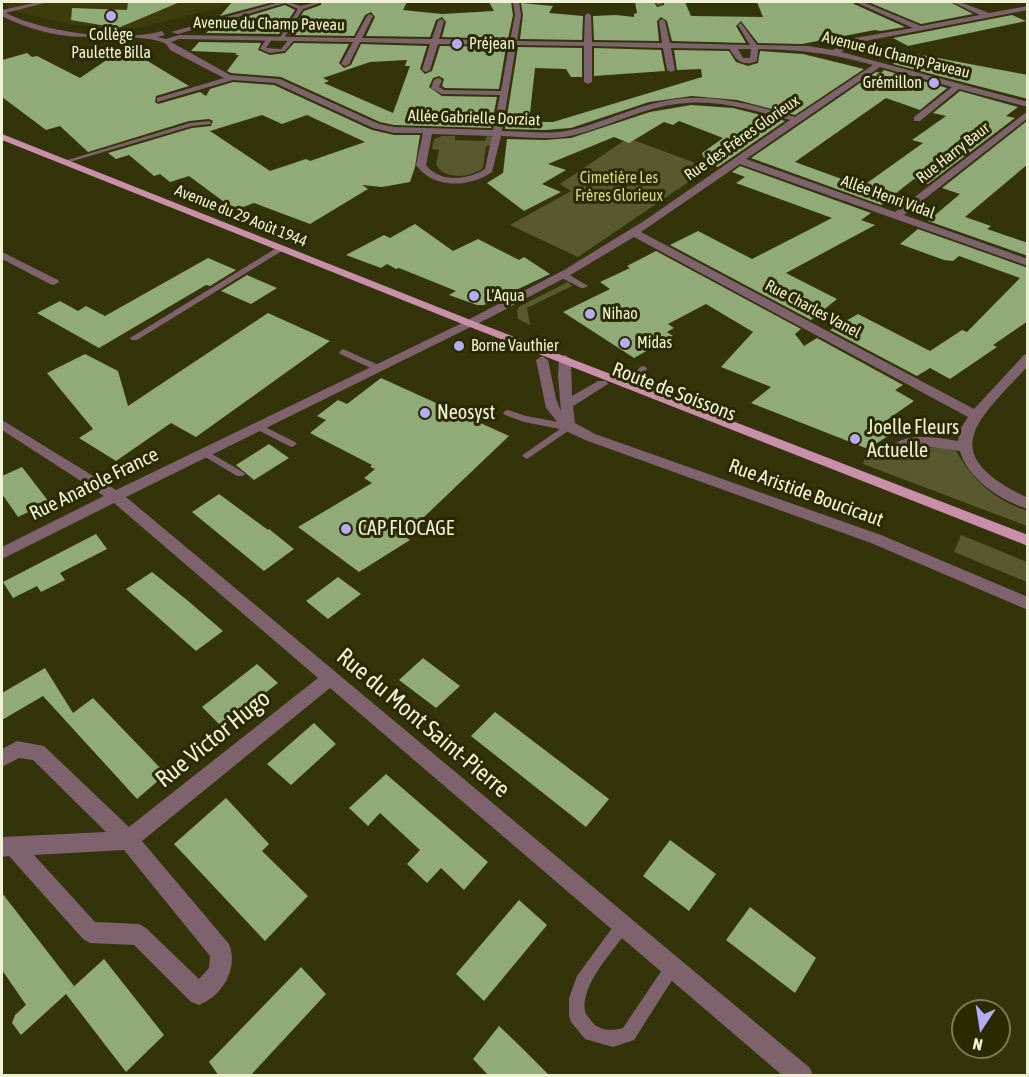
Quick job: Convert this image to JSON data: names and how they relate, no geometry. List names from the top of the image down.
{
  "streets": {
    "main road": ["Avenue du 29 Août 1944", "Route de Soissons"],
    "street": [
      "Avenue du Champ Paveau",
      "Allée Gabrielle Dorziat",
      "Rue des Frères Glorieux",
      "Rue Harry Baur",
      "Allée Henri Vidal",
      "Rue Charles Vanel",
      "Rue Anatole France",
      "Rue Aristide Boucicaut",
      "Rue du Mont Saint-Pierre",
      "Rue Victor Hugo"
    ]
  },
  "crossings": [
    ["Avenue du Champ Paveau", "Rue des Frères Glorieux"],
    ["Allée Gabrielle Dorziat", "Rue des Frères Glorieux"],
    ["Rue des Frères Glorieux", "Allée Henri Vidal"],
    ["Rue des Frères Glorieux", "Avenue du 29 Août 1944"],
    ["Rue des Frères Glorieux", "Rue Charles Vanel"],
    ["Rue des Frères Glorieux", "Route de Soissons"],
    ["Rue des Frères Glorieux", "Rue Anatole France"],
    ["Rue Harry Baur", "Allée Henri Vidal"],
    ["Avenue du 29 Août 1944", "Route de Soissons"],
    ["Avenue du 29 Août 1944", "Rue Anatole France"],
    ["Route de Soissons", "Rue Anatole France"],
    ["Route de Soissons", "Rue Aristide Boucicaut"],
    ["Rue Anatole France", "Rue du Mont Saint-Pierre"],
    ["Rue du Mont Saint-Pierre", "Rue Victor Hugo"]
  ],
  "parks": ["Cimetière Les Frères Glorieux"],
  "places": [
    "Collège Paulette Billa",
    "Préjean",
    "Grémillon",
    "L'Aqua",
    "Nihao",
    "Midas",
    "Borne Vauthier",
    "Neosyst",
    "Joelle Fleurs Actuelle",
    "CAP FLOCAGE"
  ],
  "north": "bottom"
}
